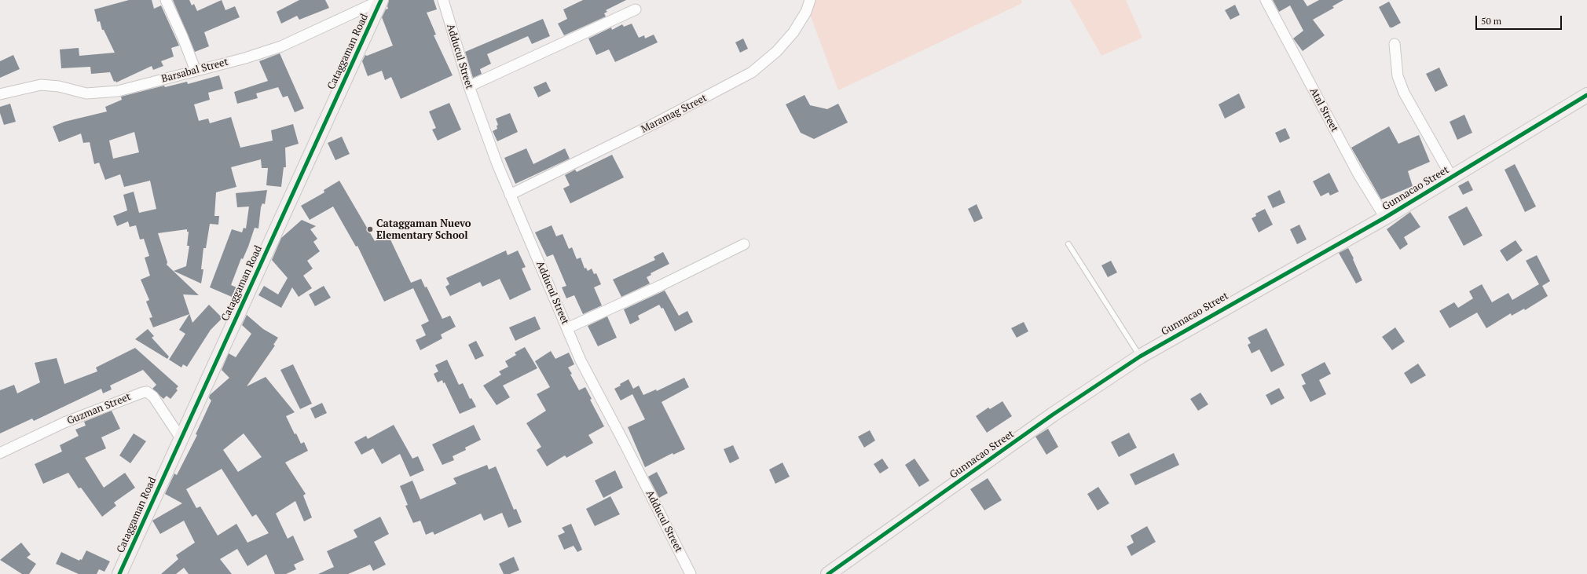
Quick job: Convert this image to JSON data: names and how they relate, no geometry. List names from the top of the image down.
{
  "streets": {
    "street": [
      "Cataggaman Road",
      "Adducul Street",
      "Barsabal Street",
      "Atal Street",
      "Maramag Street",
      "Gunnacao Street",
      "Guzman Street"
    ]
  },
  "crossings": [
    ["Cataggaman Road", "Barsabal Street"],
    ["Cataggaman Road", "Guzman Street"],
    ["Adducul Street", "Maramag Street"],
    ["Atal Street", "Gunnacao Street"]
  ],
  "places": ["Cataggaman Nuevo Elementary School"],
  "scale_bar": "50 m"
}
